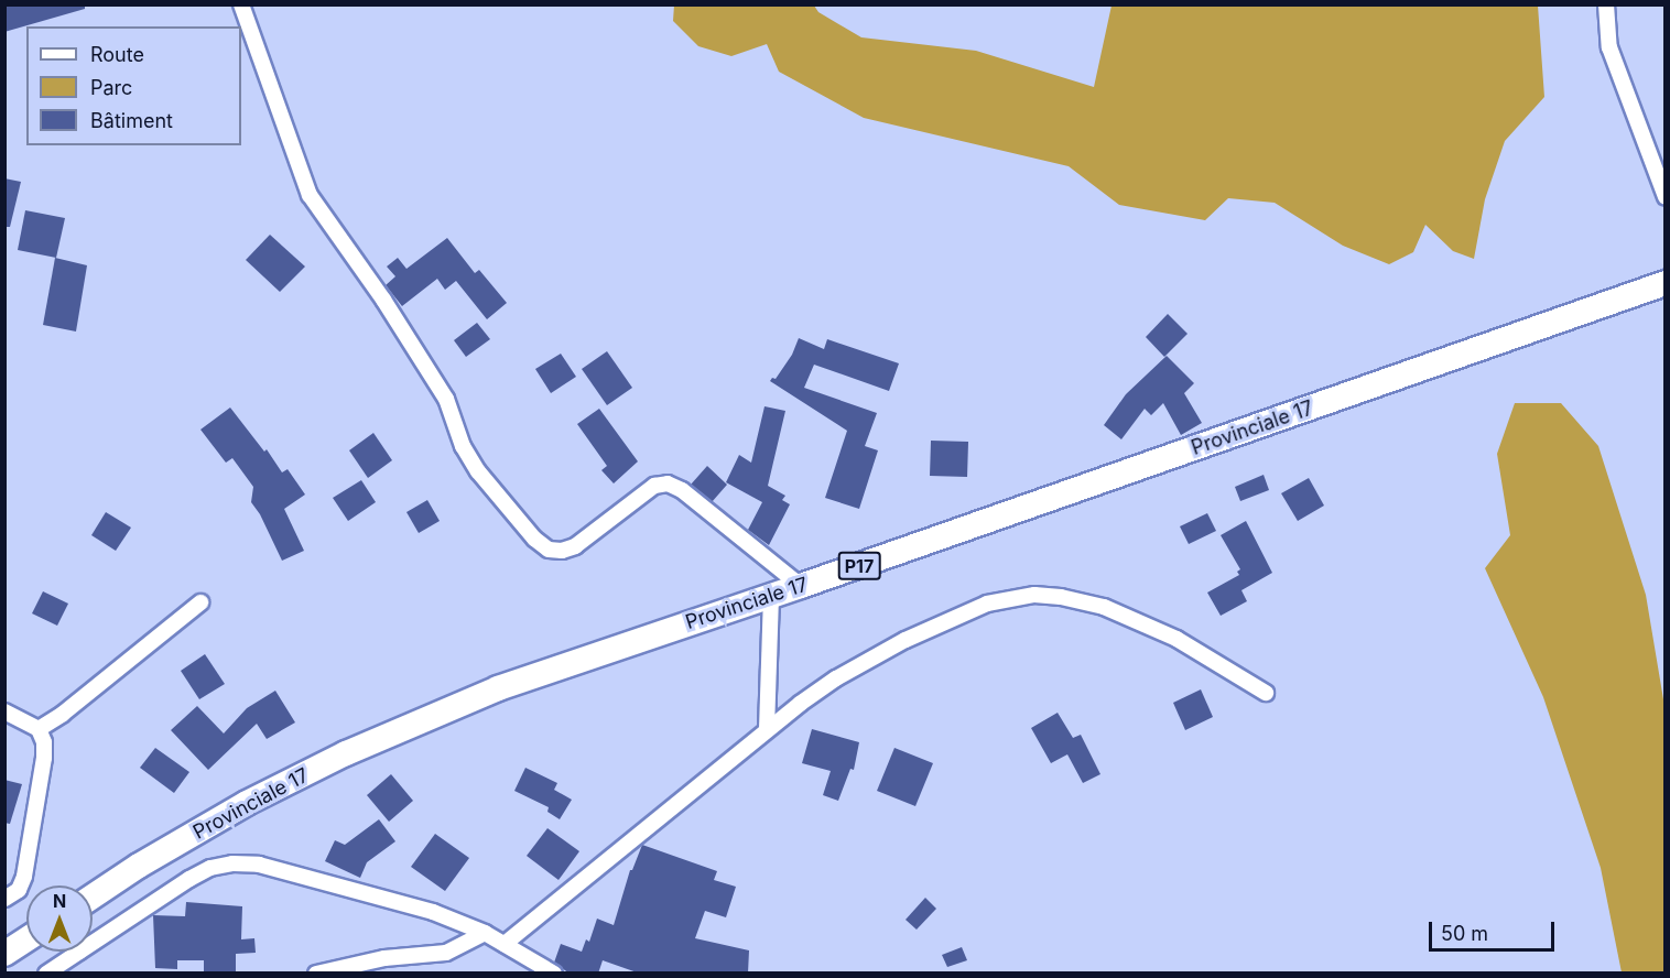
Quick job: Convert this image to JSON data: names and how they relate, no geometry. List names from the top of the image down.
{
  "streets": {
    "main road": ["Provinciale 17", "P17"]
  },
  "legend": ["Route", "Parc", "Bâtiment"],
  "scale_bar": "50 m",
  "north": "top"
}
